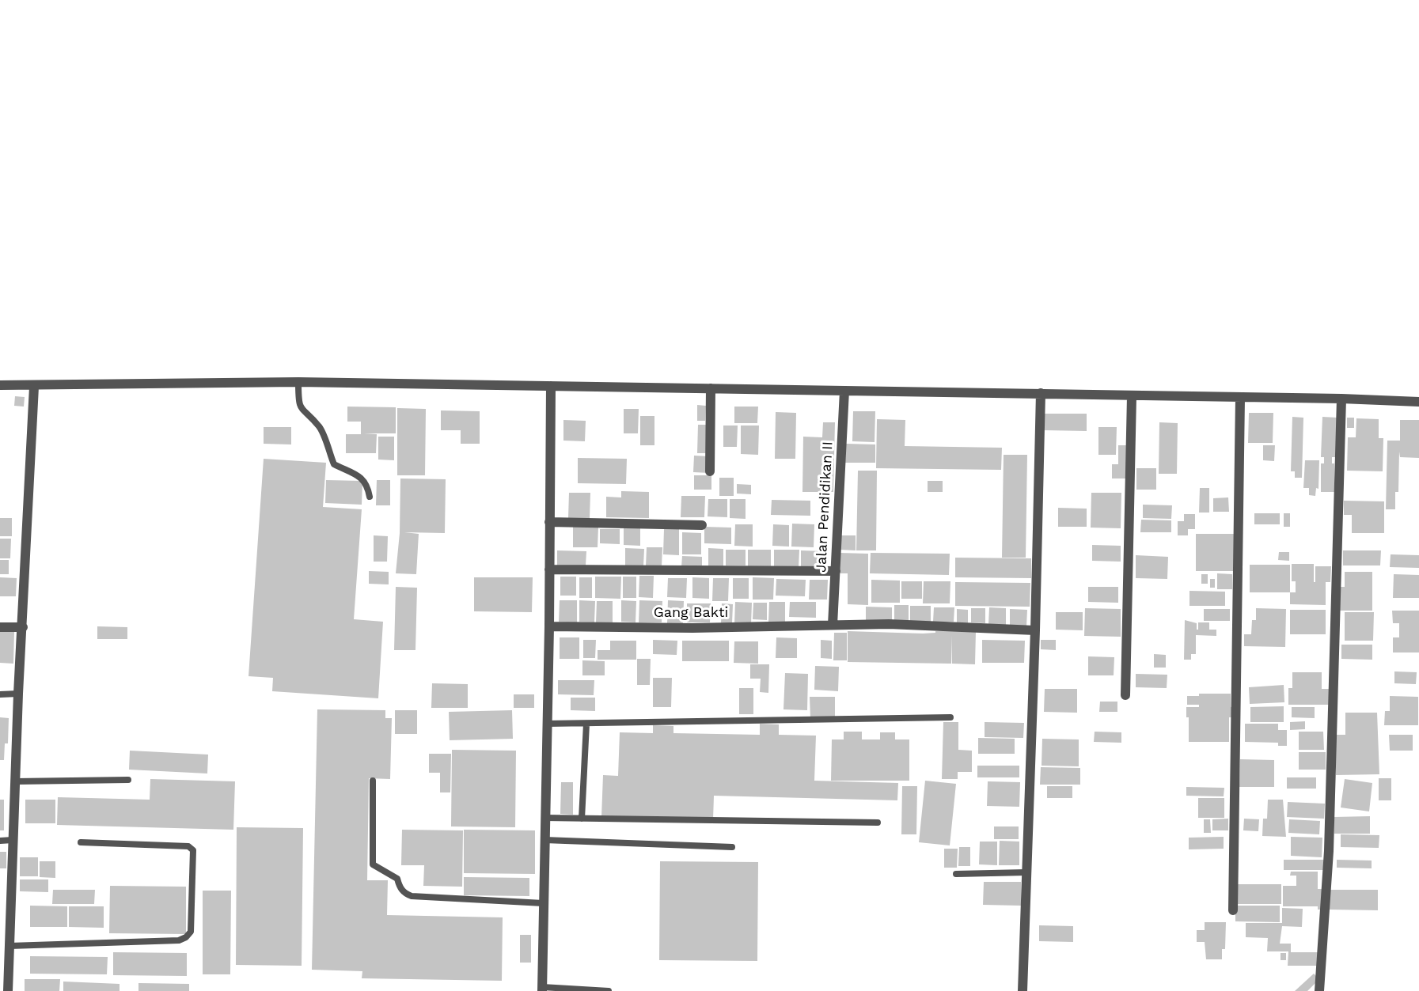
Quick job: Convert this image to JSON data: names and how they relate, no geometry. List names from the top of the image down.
{
  "streets": {
    "street": ["Jalan Pendidikan II", "Gang Bakti"]
  },
  "crossings": [
    ["Jalan Pendidikan II", "Gang Bakti"]
  ]
}
